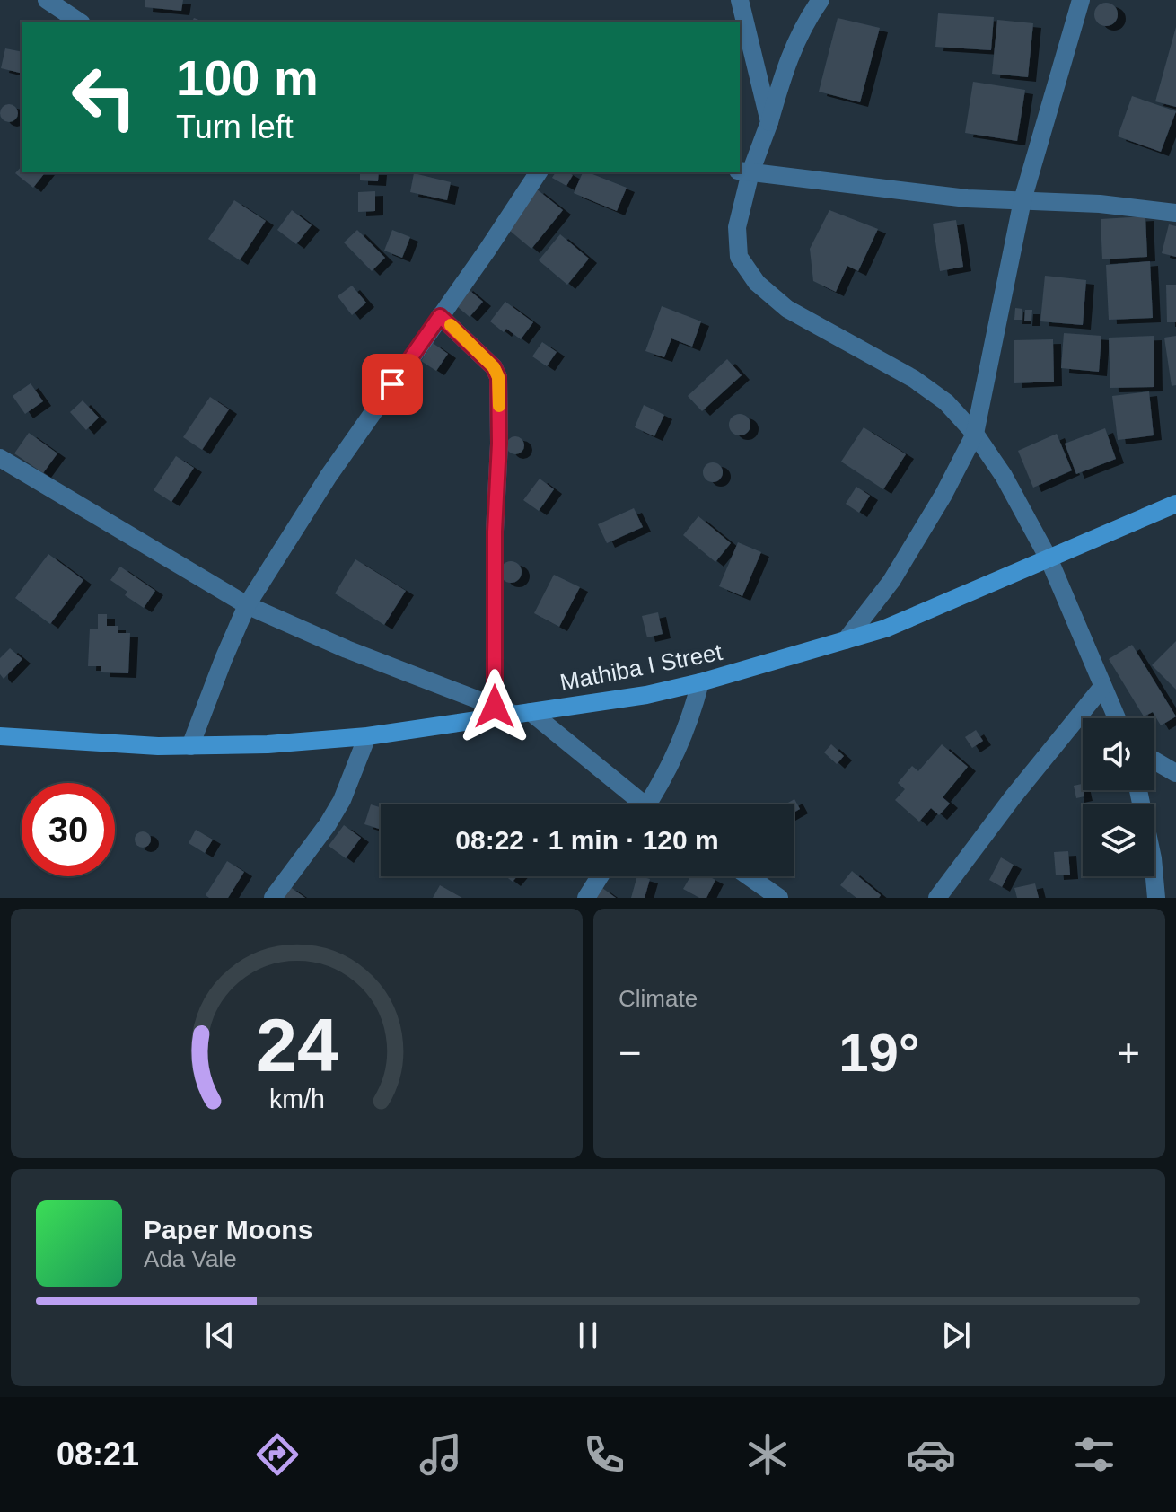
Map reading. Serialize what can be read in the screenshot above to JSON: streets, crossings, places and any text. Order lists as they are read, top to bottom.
{
  "streets": {
    "street": ["Mathiba I Street"]
  },
  "page": {
    "turn": ["100 m", "Turn left"],
    "limit": "30",
    "trip": "08:22 · 1 min · 120 m",
    "tile": "Climate",
    "heat": ["−", "19°", "+"],
    "song": ["Paper Moons", "Ada Vale"],
    "tabs": "08:21",
    "gauge": ["24", "km/h"]
  }
}
